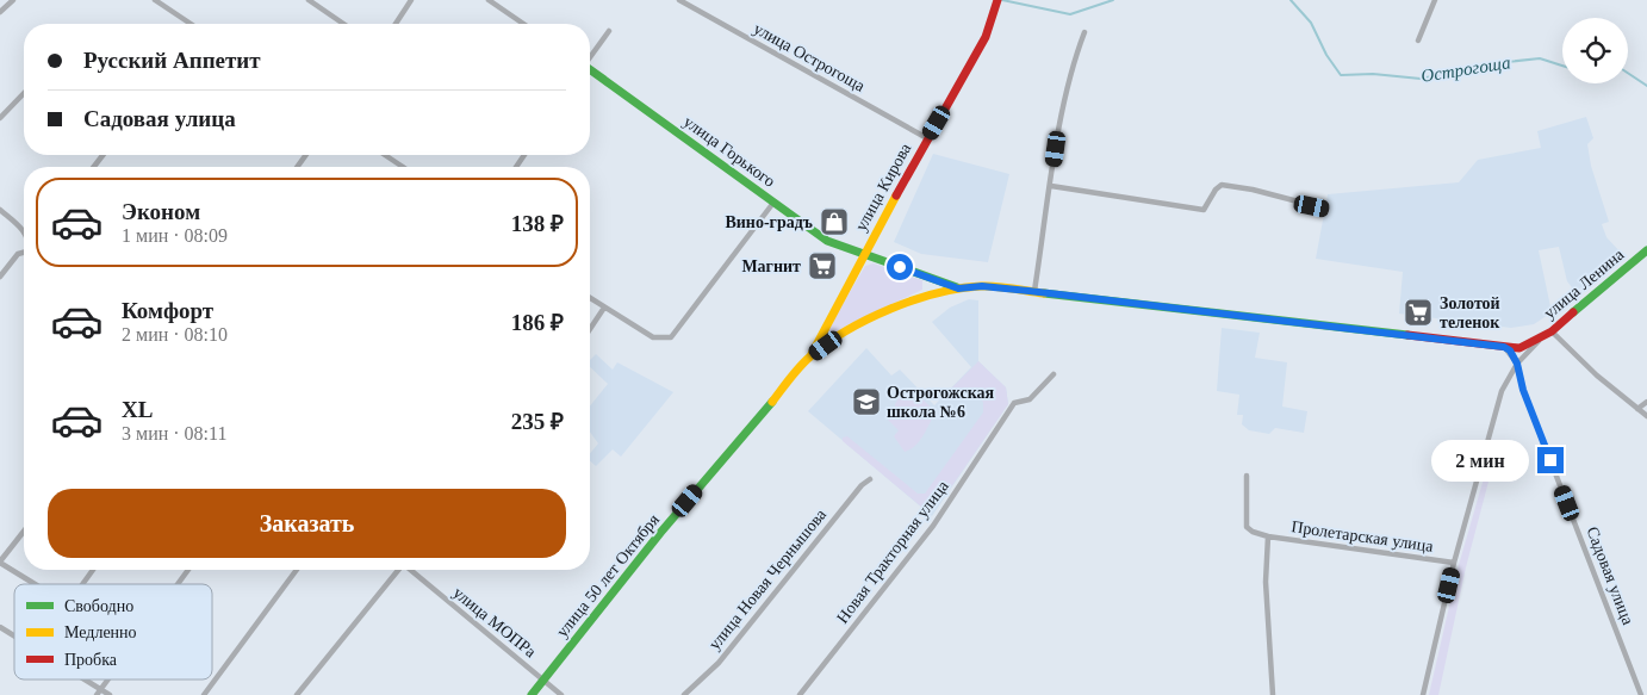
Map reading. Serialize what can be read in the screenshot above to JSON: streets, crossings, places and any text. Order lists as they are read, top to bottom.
{
  "streets": {
    "main road": [
      "улица Горького",
      "улица Кирова",
      "улица Ленина",
      "улица 50 лет Октября"
    ],
    "street": [
      "улица Острогоща",
      "Пролетарская улица",
      "Новая Тракторная улица",
      "Садовая улица",
      "улица Новая Чернышова",
      "улица МОПРа"
    ]
  },
  "crossings": [
    ["улица Острогоща", "улица Кирова"],
    ["улица Горького", "улица Кирова"],
    ["улица Горького", "улица 50 лет Октября"],
    ["улица Кирова", "улица 50 лет Октября"],
    ["улица Ленина", "улица 50 лет Октября"],
    ["улица 50 лет Октября", "улица МОПРа"]
  ],
  "water": ["Острогоща"],
  "places": {
    "shop": ["Вино-градъ"],
    "supermarket": ["Магнит", "Золотой теленок"],
    "school or university": ["Острогожская школа №6"]
  },
  "legend": ["Свободно", "Медленно", "Пробка"],
  "page": {
    "banner": ["Русский Аппетит", "Садовая улица"],
    "list": [
      {
        "name": "Эконом",
        "note": "1 мин · 08:09",
        "value": "138 ₽"
      },
      {
        "name": "Комфорт",
        "note": "2 мин · 08:10",
        "value": "186 ₽"
      },
      {
        "name": "XL",
        "note": "3 мин · 08:11",
        "value": "235 ₽"
      }
    ],
    "bubble": "2 мин",
    "buttons": "Заказать"
  }
}
